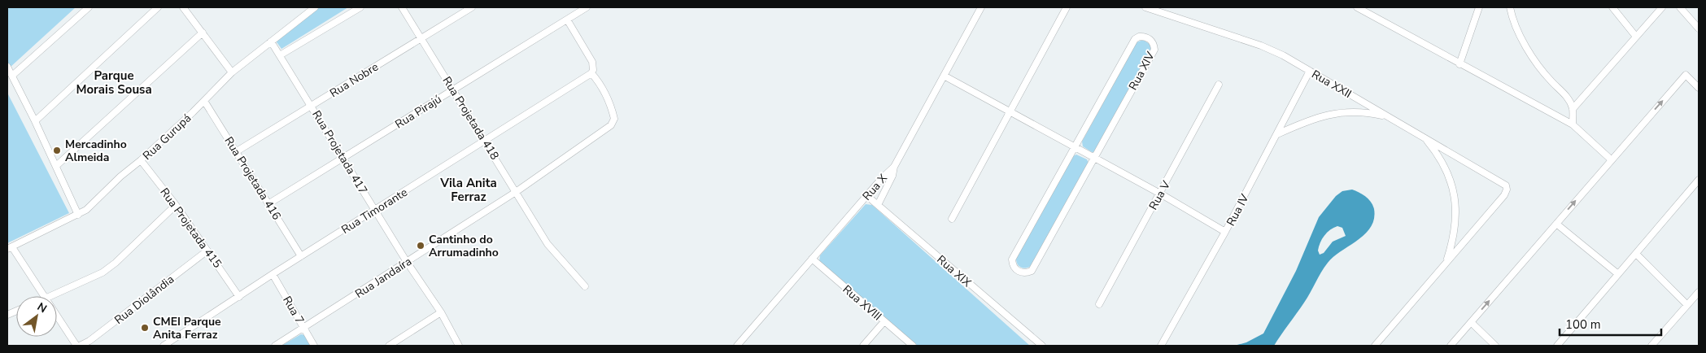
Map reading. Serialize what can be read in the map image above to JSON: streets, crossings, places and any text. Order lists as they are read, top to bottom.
{
  "streets": {
    "street": [
      "Rua XIV",
      "Rua Nobre",
      "Rua XXII",
      "Rua Pirajú",
      "Rua Projetada 418",
      "Rua Gurupá",
      "Rua Projetada 417",
      "Rua Projetada 416",
      "Rua X",
      "Rua V",
      "Rua IV",
      "Rua Timorante",
      "Rua Projetada 415",
      "Rua XIX",
      "Rua Jandaíra",
      "Rua Diolândia",
      "Rua XVIII",
      "Rua 7"
    ]
  },
  "crossings": [
    ["Rua Nobre", "Rua Projetada 418"],
    ["Rua Nobre", "Rua Projetada 417"],
    ["Rua Nobre", "Rua Projetada 416"],
    ["Rua XXII", "Rua IV"],
    ["Rua Pirajú", "Rua Projetada 418"],
    ["Rua Pirajú", "Rua Projetada 417"],
    ["Rua Pirajú", "Rua Projetada 416"],
    ["Rua Projetada 418", "Rua Timorante"],
    ["Rua Projetada 418", "Rua Jandaíra"],
    ["Rua Gurupá", "Rua Projetada 417"],
    ["Rua Gurupá", "Rua Projetada 416"],
    ["Rua Gurupá", "Rua Projetada 415"],
    ["Rua Projetada 417", "Rua Timorante"],
    ["Rua Projetada 417", "Rua Jandaíra"],
    ["Rua Projetada 416", "Rua Timorante"],
    ["Rua X", "Rua XIX"],
    ["Rua X", "Rua XVIII"],
    ["Rua Timorante", "Rua Projetada 415"],
    ["Rua Timorante", "Rua Jandaíra"],
    ["Rua Timorante", "Rua 7"],
    ["Rua Projetada 415", "Rua Diolândia"],
    ["Rua Jandaíra", "Rua 7"]
  ],
  "districts": ["Parque Morais Sousa", "Vila Anita Ferraz"],
  "places": ["Mercadinho Almeida", "Cantinho do Arrumadinho", "CMEI Parque Anita Ferraz"],
  "scale_bar": "100 m",
  "north": "top right"
}
